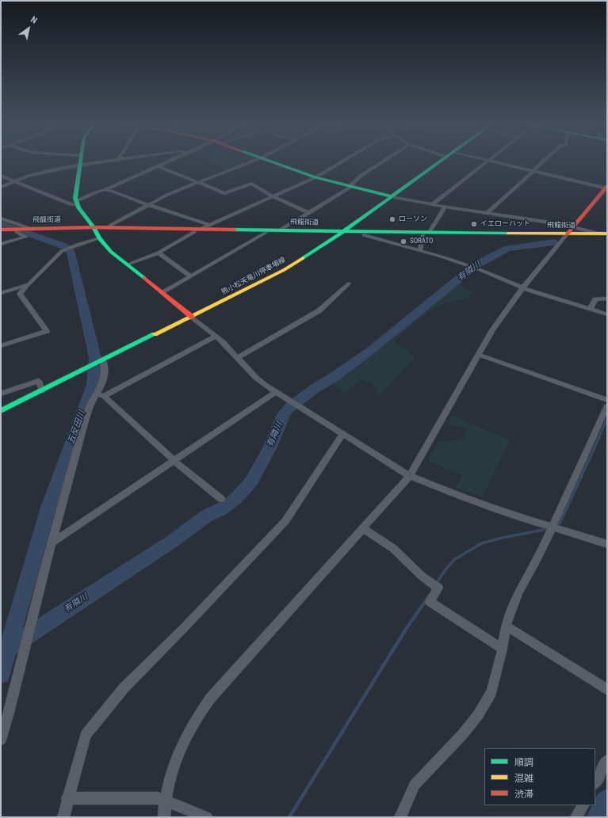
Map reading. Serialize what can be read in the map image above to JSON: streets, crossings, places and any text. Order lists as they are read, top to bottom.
{
  "streets": {
    "main road": ["飛龍街道", "熊小松天竜川停車場線"]
  },
  "crossings": [
    ["飛龍街道", "熊小松天竜川停車場線"]
  ],
  "water": ["有隣川", "五反田川"],
  "places": ["ローソン", "イエローハット", "SORATO"],
  "legend": ["順調", "混雑", "渋滞"],
  "north": "top right"
}
